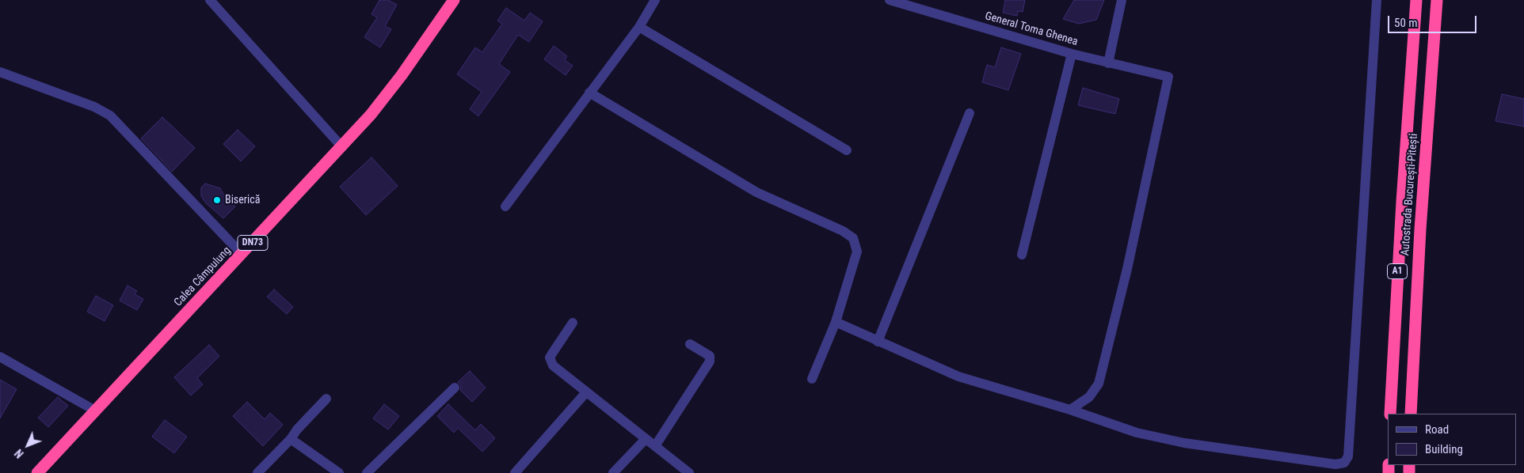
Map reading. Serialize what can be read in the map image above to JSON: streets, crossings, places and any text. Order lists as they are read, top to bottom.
{
  "streets": {
    "highway": [
      "Autostrada București-Pitești",
      "DN73",
      "A1",
      "Calea Câmpulung"
    ],
    "street": ["General Toma Ghenea"]
  },
  "places": ["Biserică"],
  "legend": ["Road", "Building"],
  "scale_bar": "50 m",
  "north": "bottom left"
}
